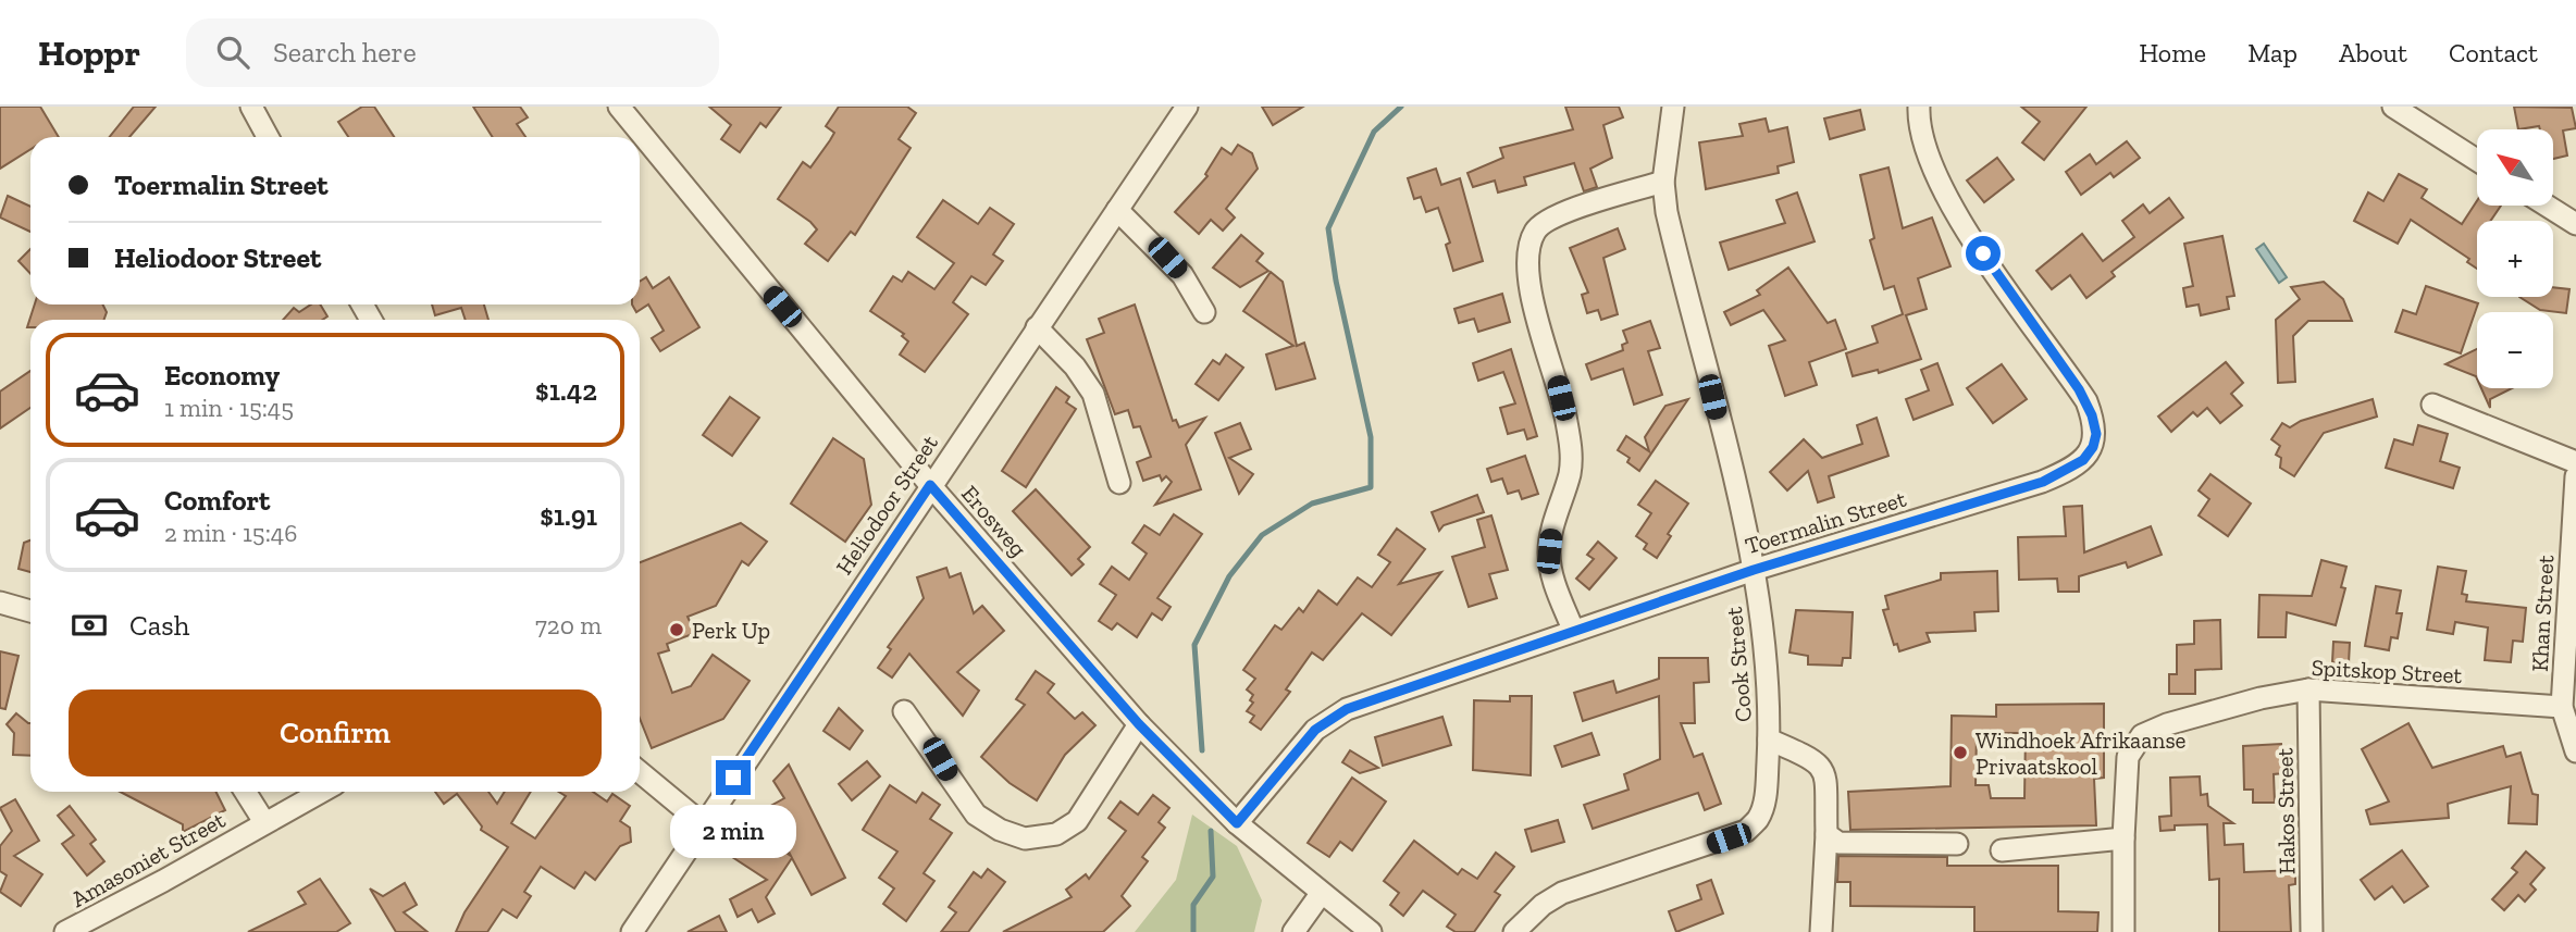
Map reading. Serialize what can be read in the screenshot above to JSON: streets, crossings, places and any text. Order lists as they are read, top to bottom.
{
  "streets": {
    "street": [
      "Heliodoor Street",
      "Erosweg",
      "Toermalin Street",
      "Khan Street",
      "Cook Street",
      "Spitskop Street",
      "Hakos Street",
      "Amasoniet Street"
    ]
  },
  "crossings": [
    ["Heliodoor Street", "Erosweg"],
    ["Erosweg", "Toermalin Street"],
    ["Toermalin Street", "Cook Street"],
    ["Khan Street", "Spitskop Street"],
    ["Spitskop Street", "Hakos Street"]
  ],
  "places": ["Perk Up", "Windhoek Afrikaanse Privaatskool"],
  "north": "top left",
  "page": {
    "header": "Hoppr",
    "search": "Search here",
    "nav": [
      "Home",
      "Map",
      "About",
      "Contact"
    ],
    "map_buttons": ["+", "−"],
    "banner": ["Toermalin Street", "Heliodoor Street"],
    "list": [
      {
        "name": "Economy",
        "note": "1 min · 15:45",
        "value": "$1.42"
      },
      {
        "name": "Comfort",
        "note": "2 min · 15:46",
        "value": "$1.91"
      }
    ],
    "pay": ["Cash", "720 m"],
    "buttons": "Confirm",
    "bubble": "2 min"
  }
}
